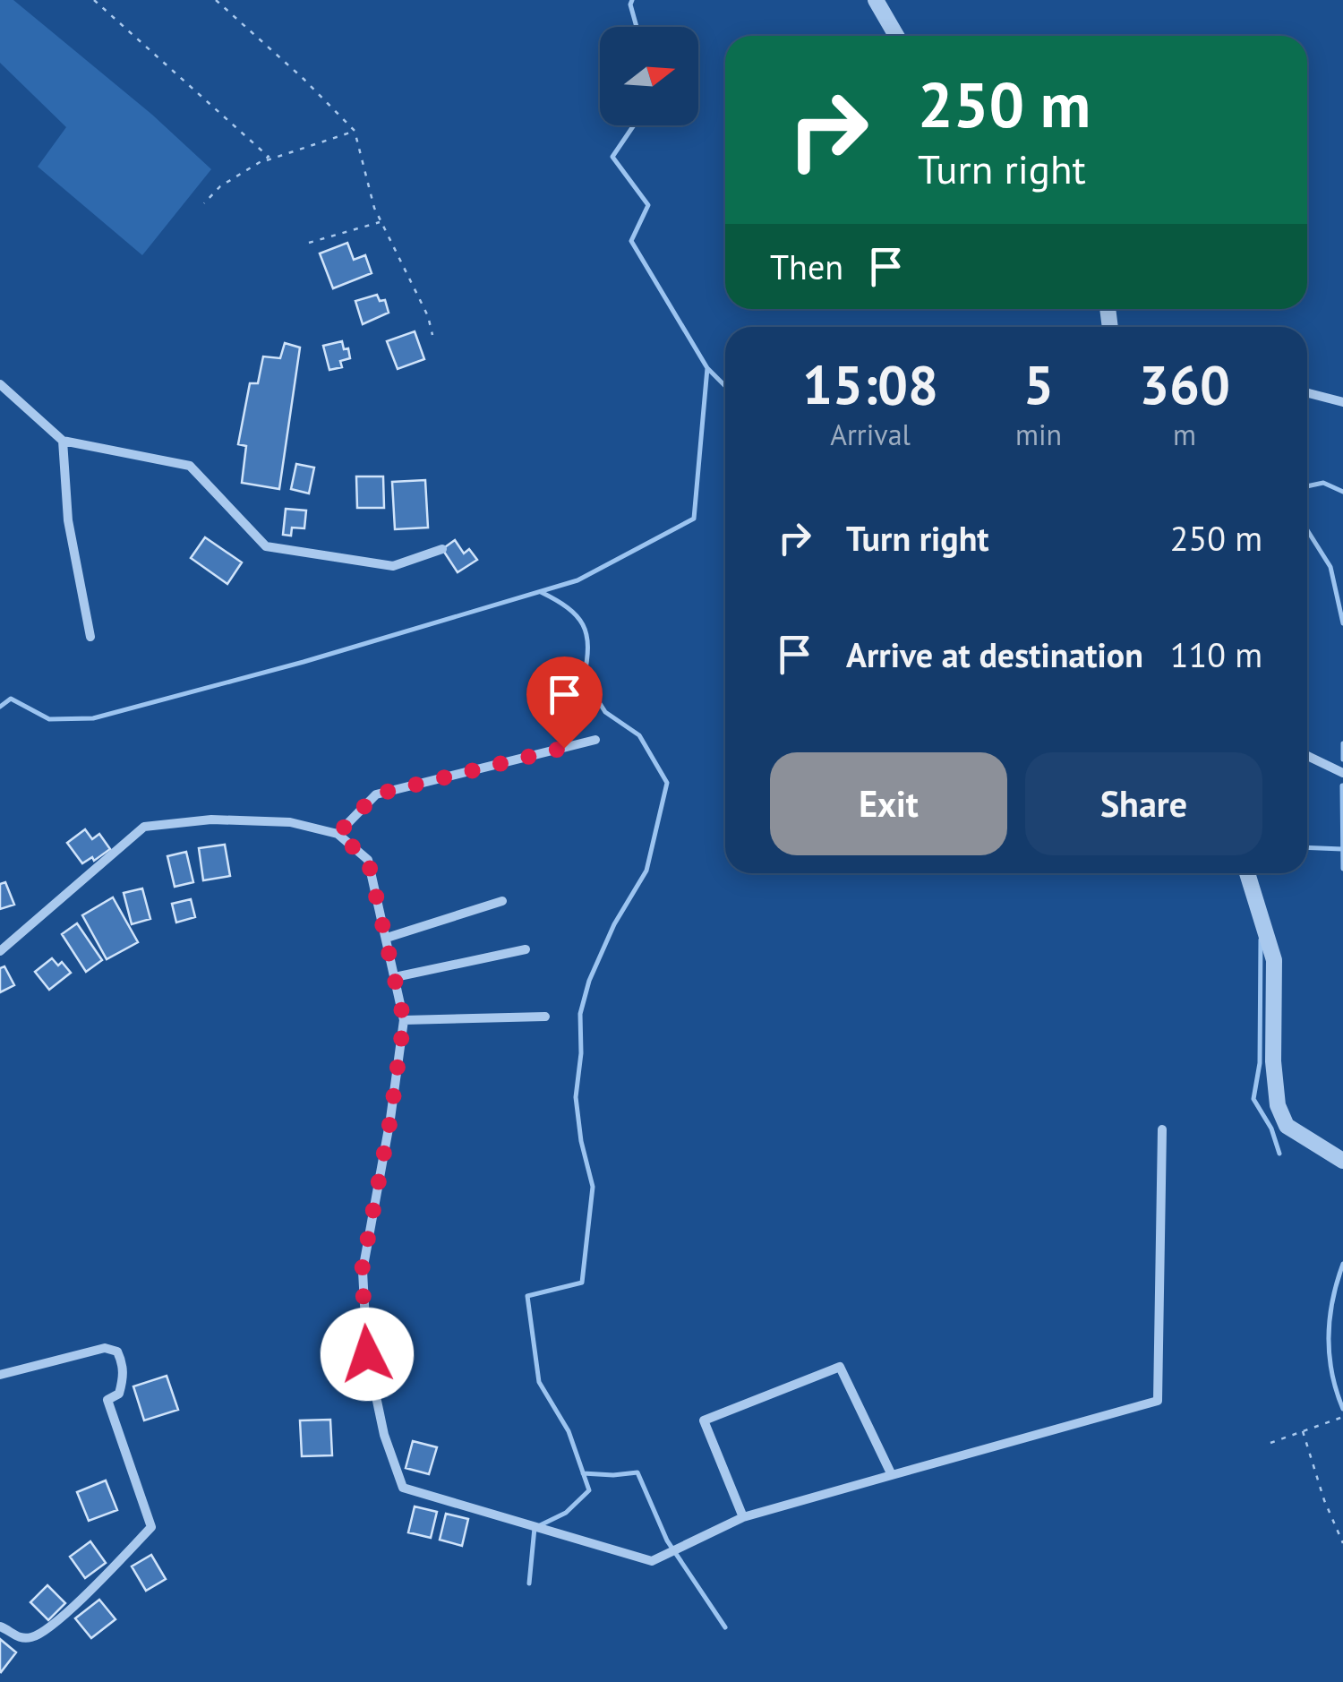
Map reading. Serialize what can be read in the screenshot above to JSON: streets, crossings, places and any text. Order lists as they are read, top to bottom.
{
  "north": "right",
  "page": {
    "turn": ["250 m", "Turn right"],
    "then": "Then",
    "eta": [
      "15:08",
      "Arrival",
      "5",
      "min",
      "360",
      "m"
    ],
    "list": [
      {
        "name": "Turn right",
        "value": "250 m"
      },
      {
        "name": "Arrive at destination",
        "value": "110 m"
      }
    ],
    "buttons": ["Exit", "Share"]
  }
}
